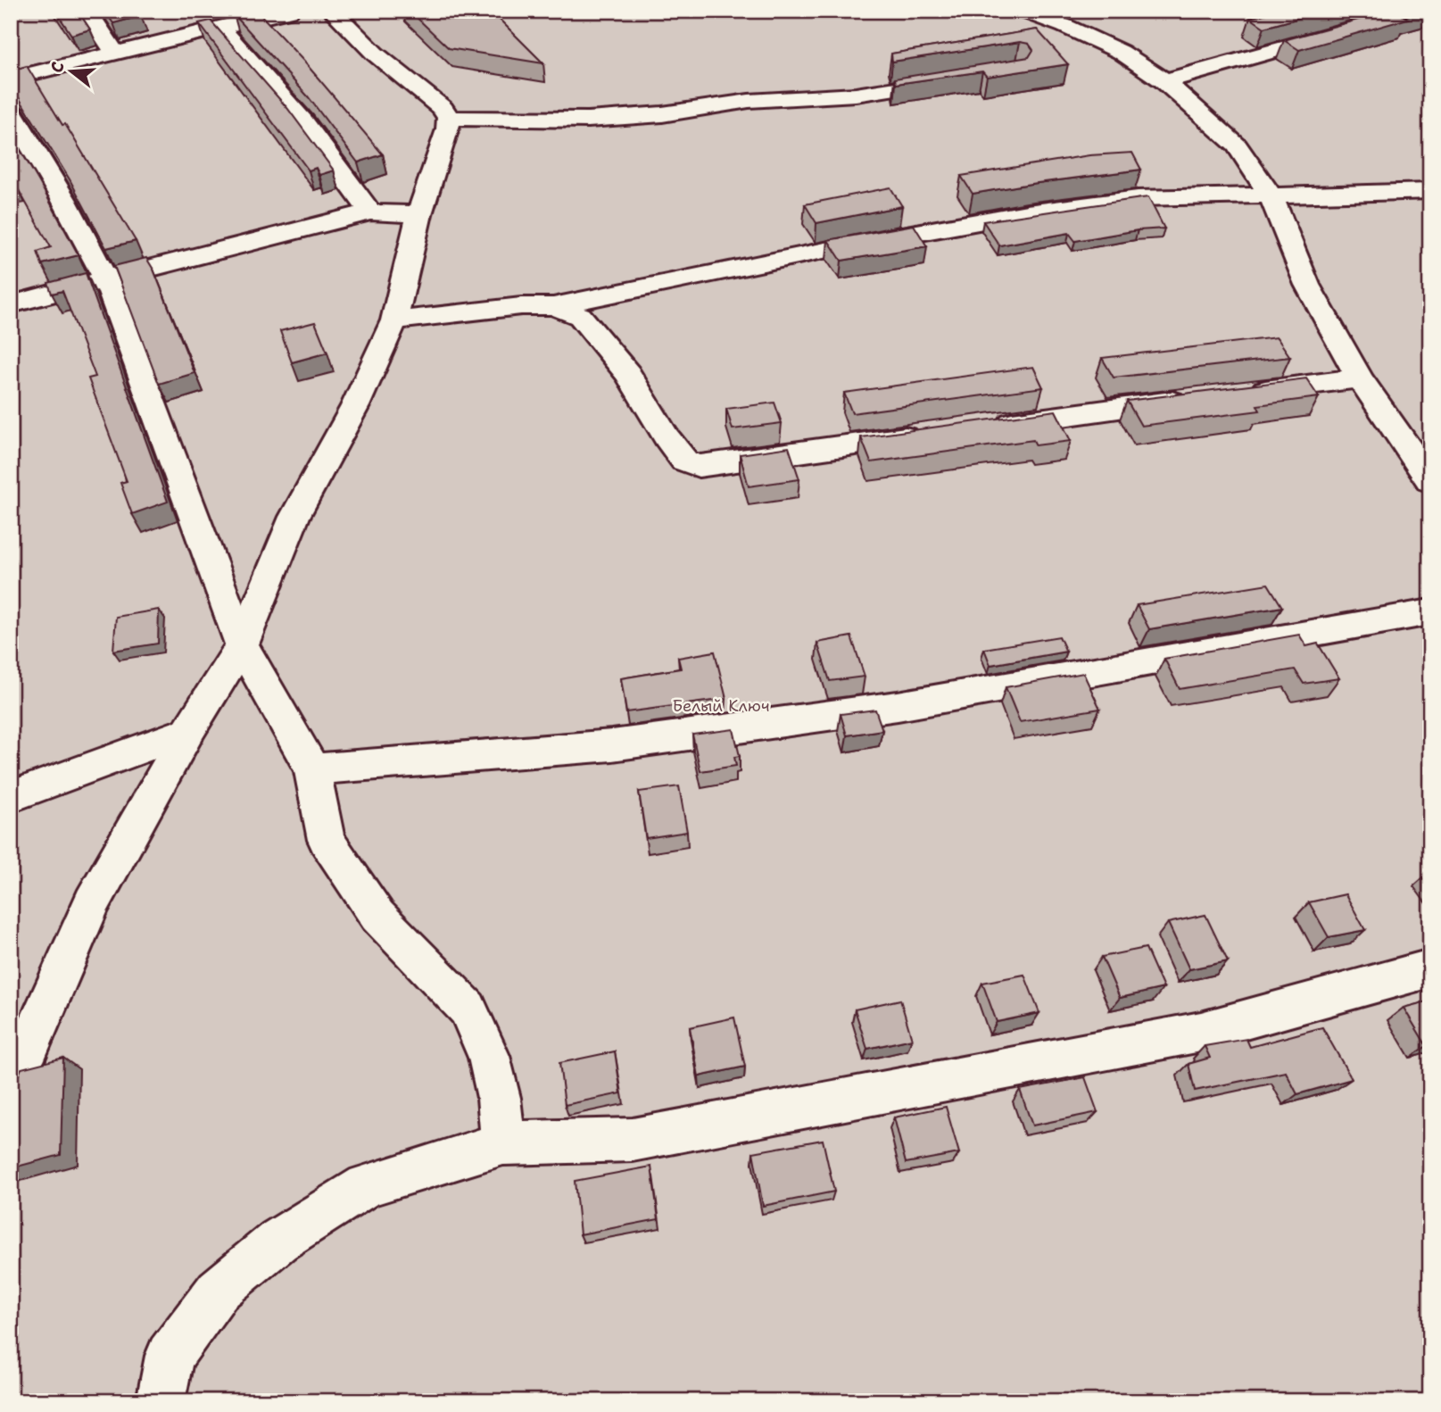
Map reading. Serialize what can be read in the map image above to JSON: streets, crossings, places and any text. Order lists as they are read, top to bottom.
{
  "parks": ["Белый Ключ"],
  "north": "left"
}
